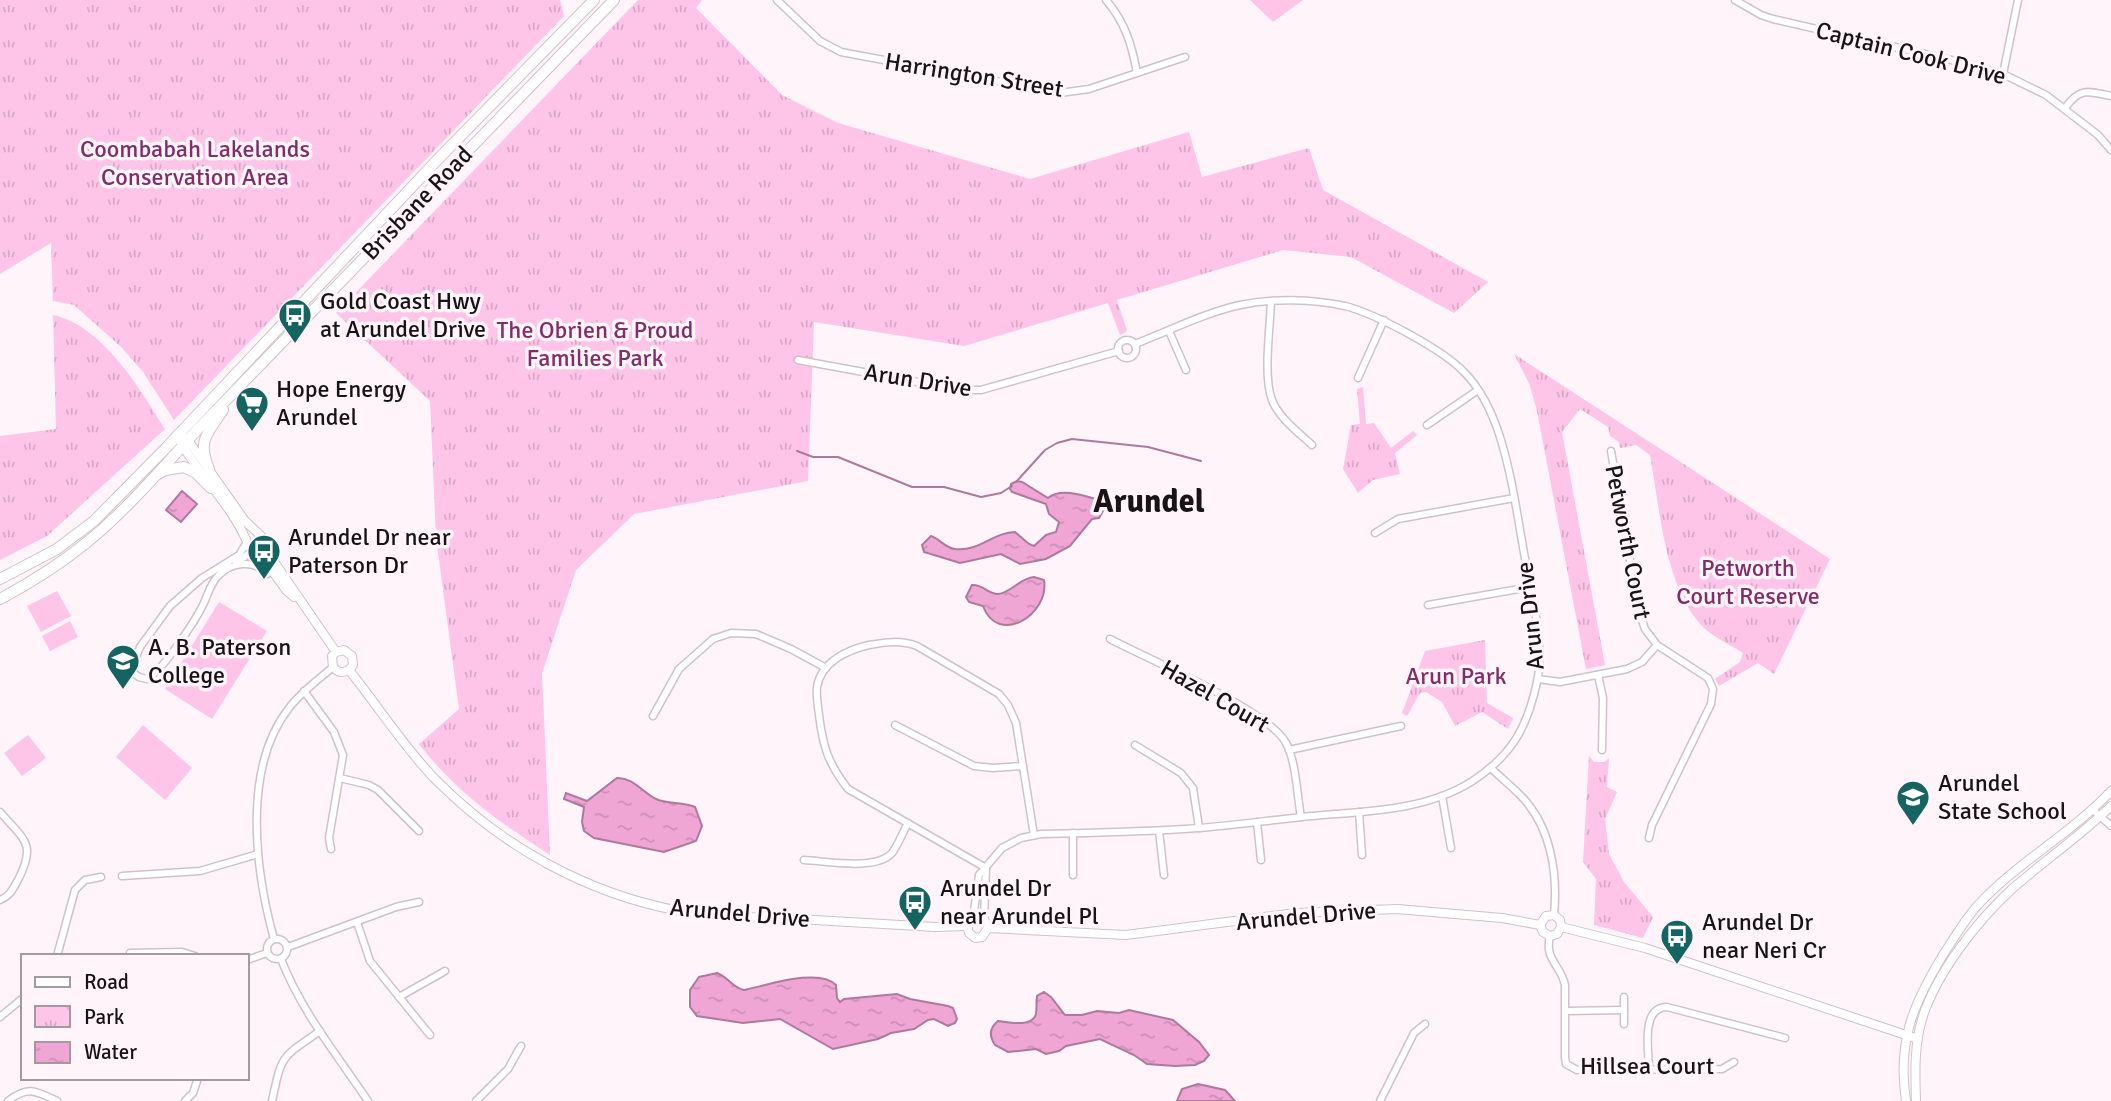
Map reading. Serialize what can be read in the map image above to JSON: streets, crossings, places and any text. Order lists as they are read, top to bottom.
{
  "streets": {
    "highway": ["Brisbane Road"],
    "main road": ["Arundel Drive"],
    "street": [
      "Captain Cook Drive",
      "Harrington Street",
      "Arun Drive",
      "Petworth Court",
      "Hazel Court",
      "Hillsea Court"
    ]
  },
  "crossings": [
    ["Arun Drive", "Hazel Court"],
    ["Arun Drive", "Arundel Drive"],
    ["Arundel Drive", "Hillsea Court"]
  ],
  "districts": ["Arundel"],
  "parks": [
    "Coombabah Lakelands Conservation Area",
    "The Obrien & Proud Families Park",
    "Petworth Court Reserve",
    "Arun Park"
  ],
  "places": {
    "bus stop": [
      "Gold Coast Hwy at Arundel Drive",
      "Arundel Dr near Paterson Dr",
      "Arundel Dr near Arundel Pl",
      "Arundel Dr near Neri Cr"
    ],
    "supermarket": ["Hope Energy Arundel"],
    "school or university": ["A. B. Paterson College", "Arundel State School"]
  },
  "legend": ["Road", "Park", "Water"]
}
